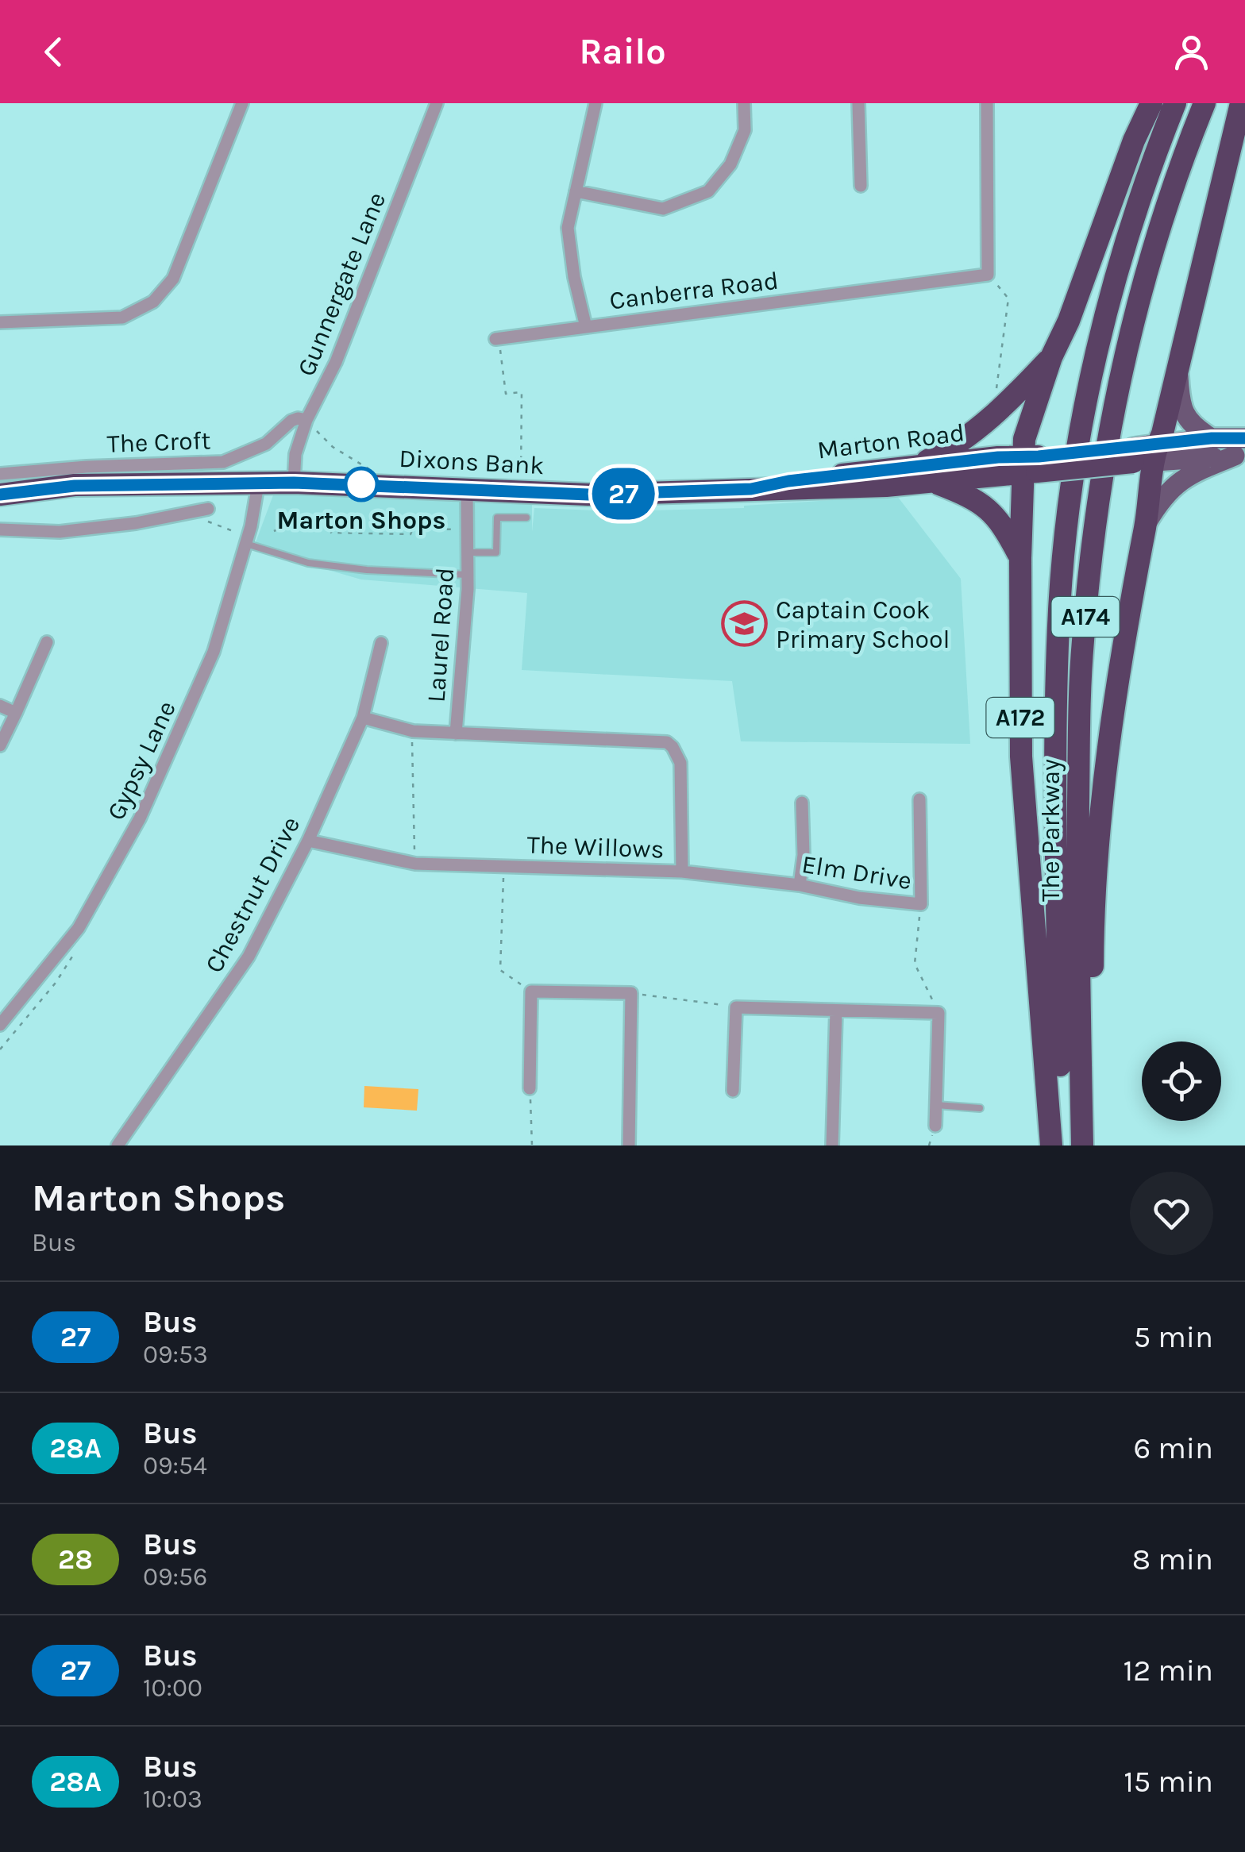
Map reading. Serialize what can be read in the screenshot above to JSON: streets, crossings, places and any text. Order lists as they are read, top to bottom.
{
  "streets": {
    "highway": [
      "Marton Road",
      "Dixons Bank",
      "A174",
      "A172",
      "The Parkway"
    ],
    "street": [
      "Gunnergate Lane",
      "Canberra Road",
      "The Croft",
      "Laurel Road",
      "Gypsy Lane",
      "The Willows",
      "Elm Drive",
      "Chestnut Drive"
    ]
  },
  "crossings": [
    ["Gunnergate Lane", "The Croft"],
    ["Gunnergate Lane", "Dixons Bank"],
    ["Marton Road", "Dixons Bank"],
    ["Marton Road", "A172"],
    ["Dixons Bank", "Laurel Road"],
    ["Dixons Bank", "Gypsy Lane"],
    ["A174", "A172"],
    ["A174", "The Parkway"],
    ["Laurel Road", "The Willows"],
    ["The Willows", "Elm Drive"],
    ["The Willows", "Chestnut Drive"]
  ],
  "places": {
    "other": ["Marton Shops"],
    "school or university": ["Captain Cook Primary School"]
  },
  "lines": ["bus line 27"],
  "page": {
    "header": "Railo",
    "on_map": "27",
    "heading": ["Marton Shops", "Bus"],
    "list": [
      {
        "mark": "27",
        "name": "Bus",
        "note": "09:53",
        "value": "5 min"
      },
      {
        "mark": "28A",
        "name": "Bus",
        "note": "09:54",
        "value": "6 min"
      },
      {
        "mark": "28",
        "name": "Bus",
        "note": "09:56",
        "value": "8 min"
      },
      {
        "mark": "27",
        "name": "Bus",
        "note": "10:00",
        "value": "12 min"
      },
      {
        "mark": "28A",
        "name": "Bus",
        "note": "10:03",
        "value": "15 min"
      }
    ]
  }
}
